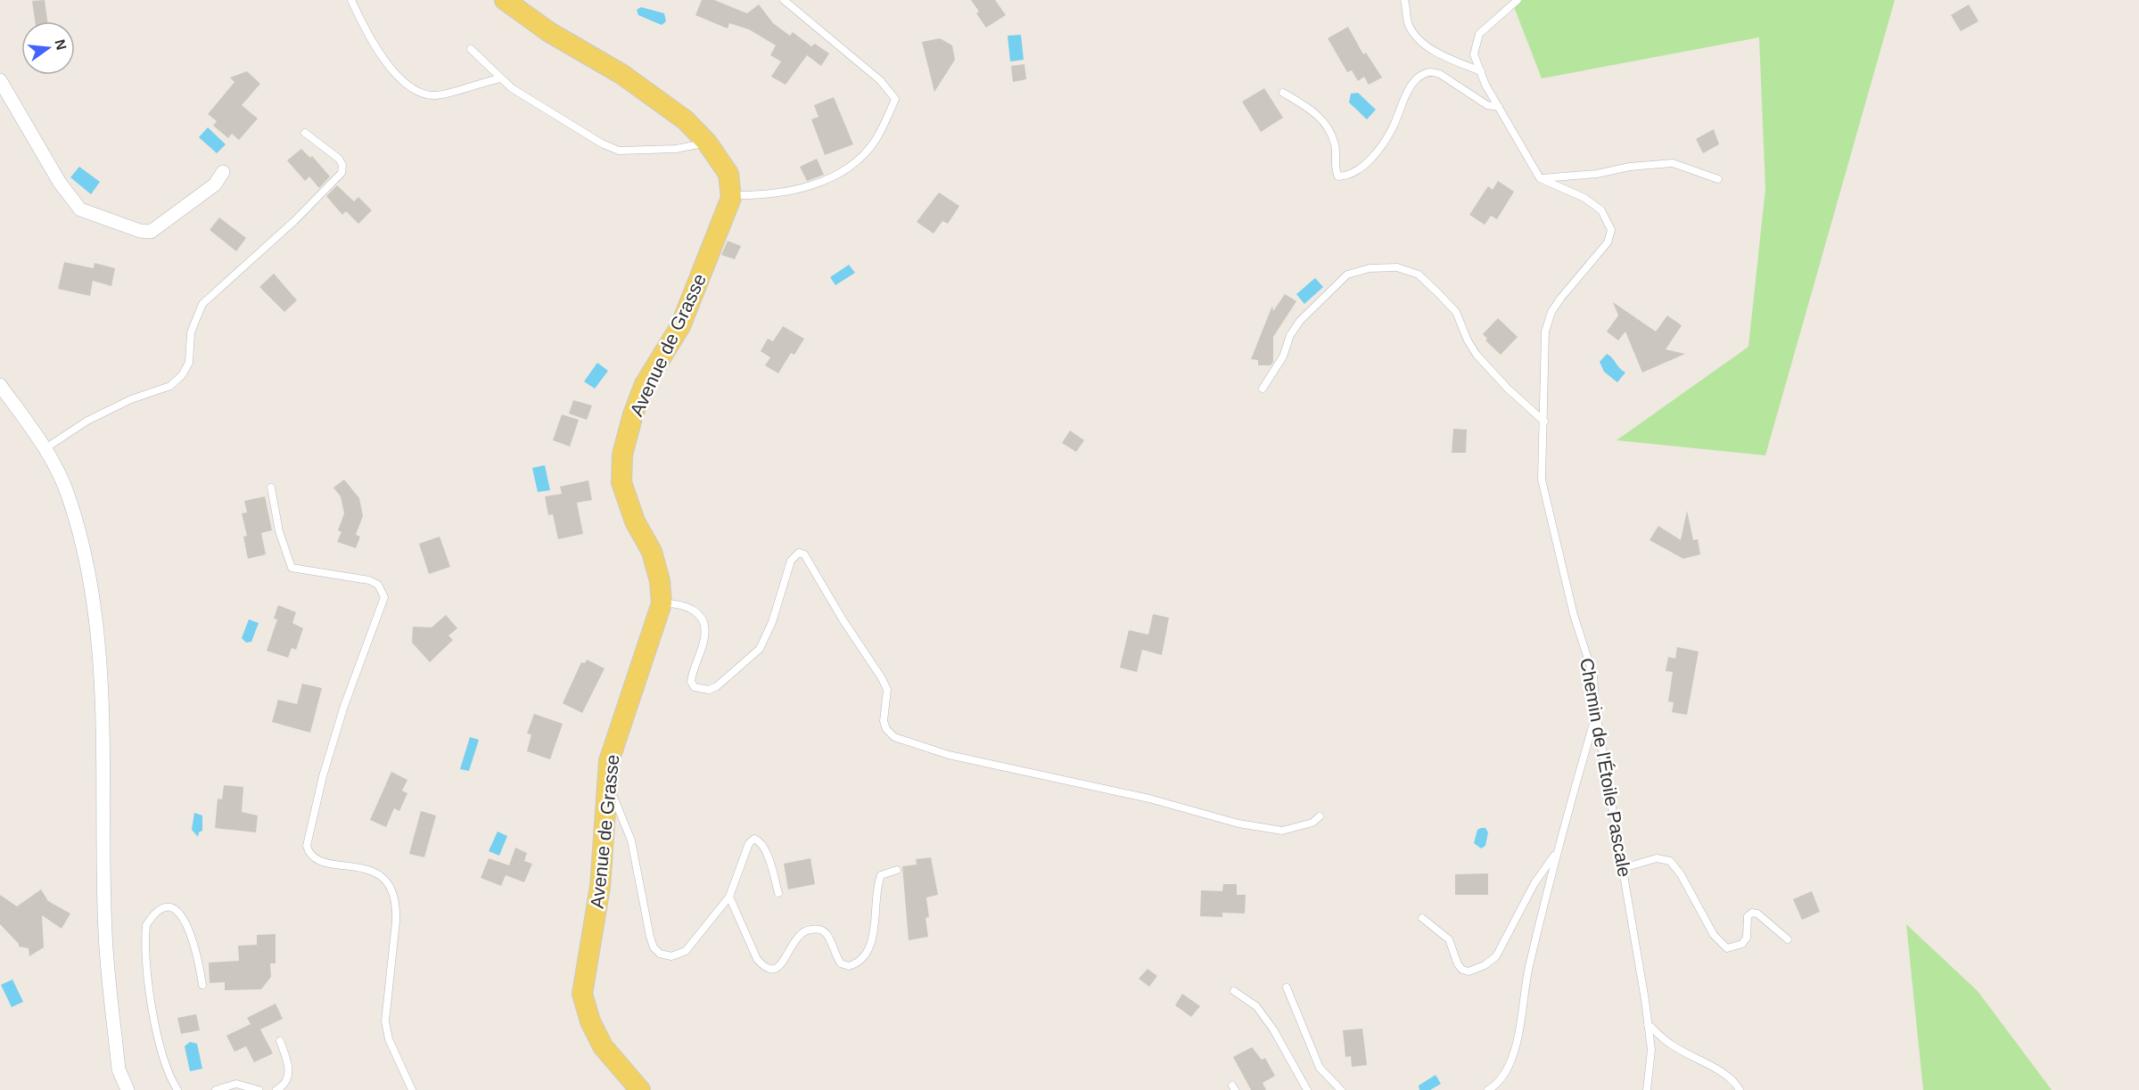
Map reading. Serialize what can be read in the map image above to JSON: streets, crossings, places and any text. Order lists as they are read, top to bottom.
{
  "streets": {
    "main road": ["Avenue de Grasse"],
    "lane": ["Chemin de l'Étoile Pascale"]
  },
  "north": "right"
}
